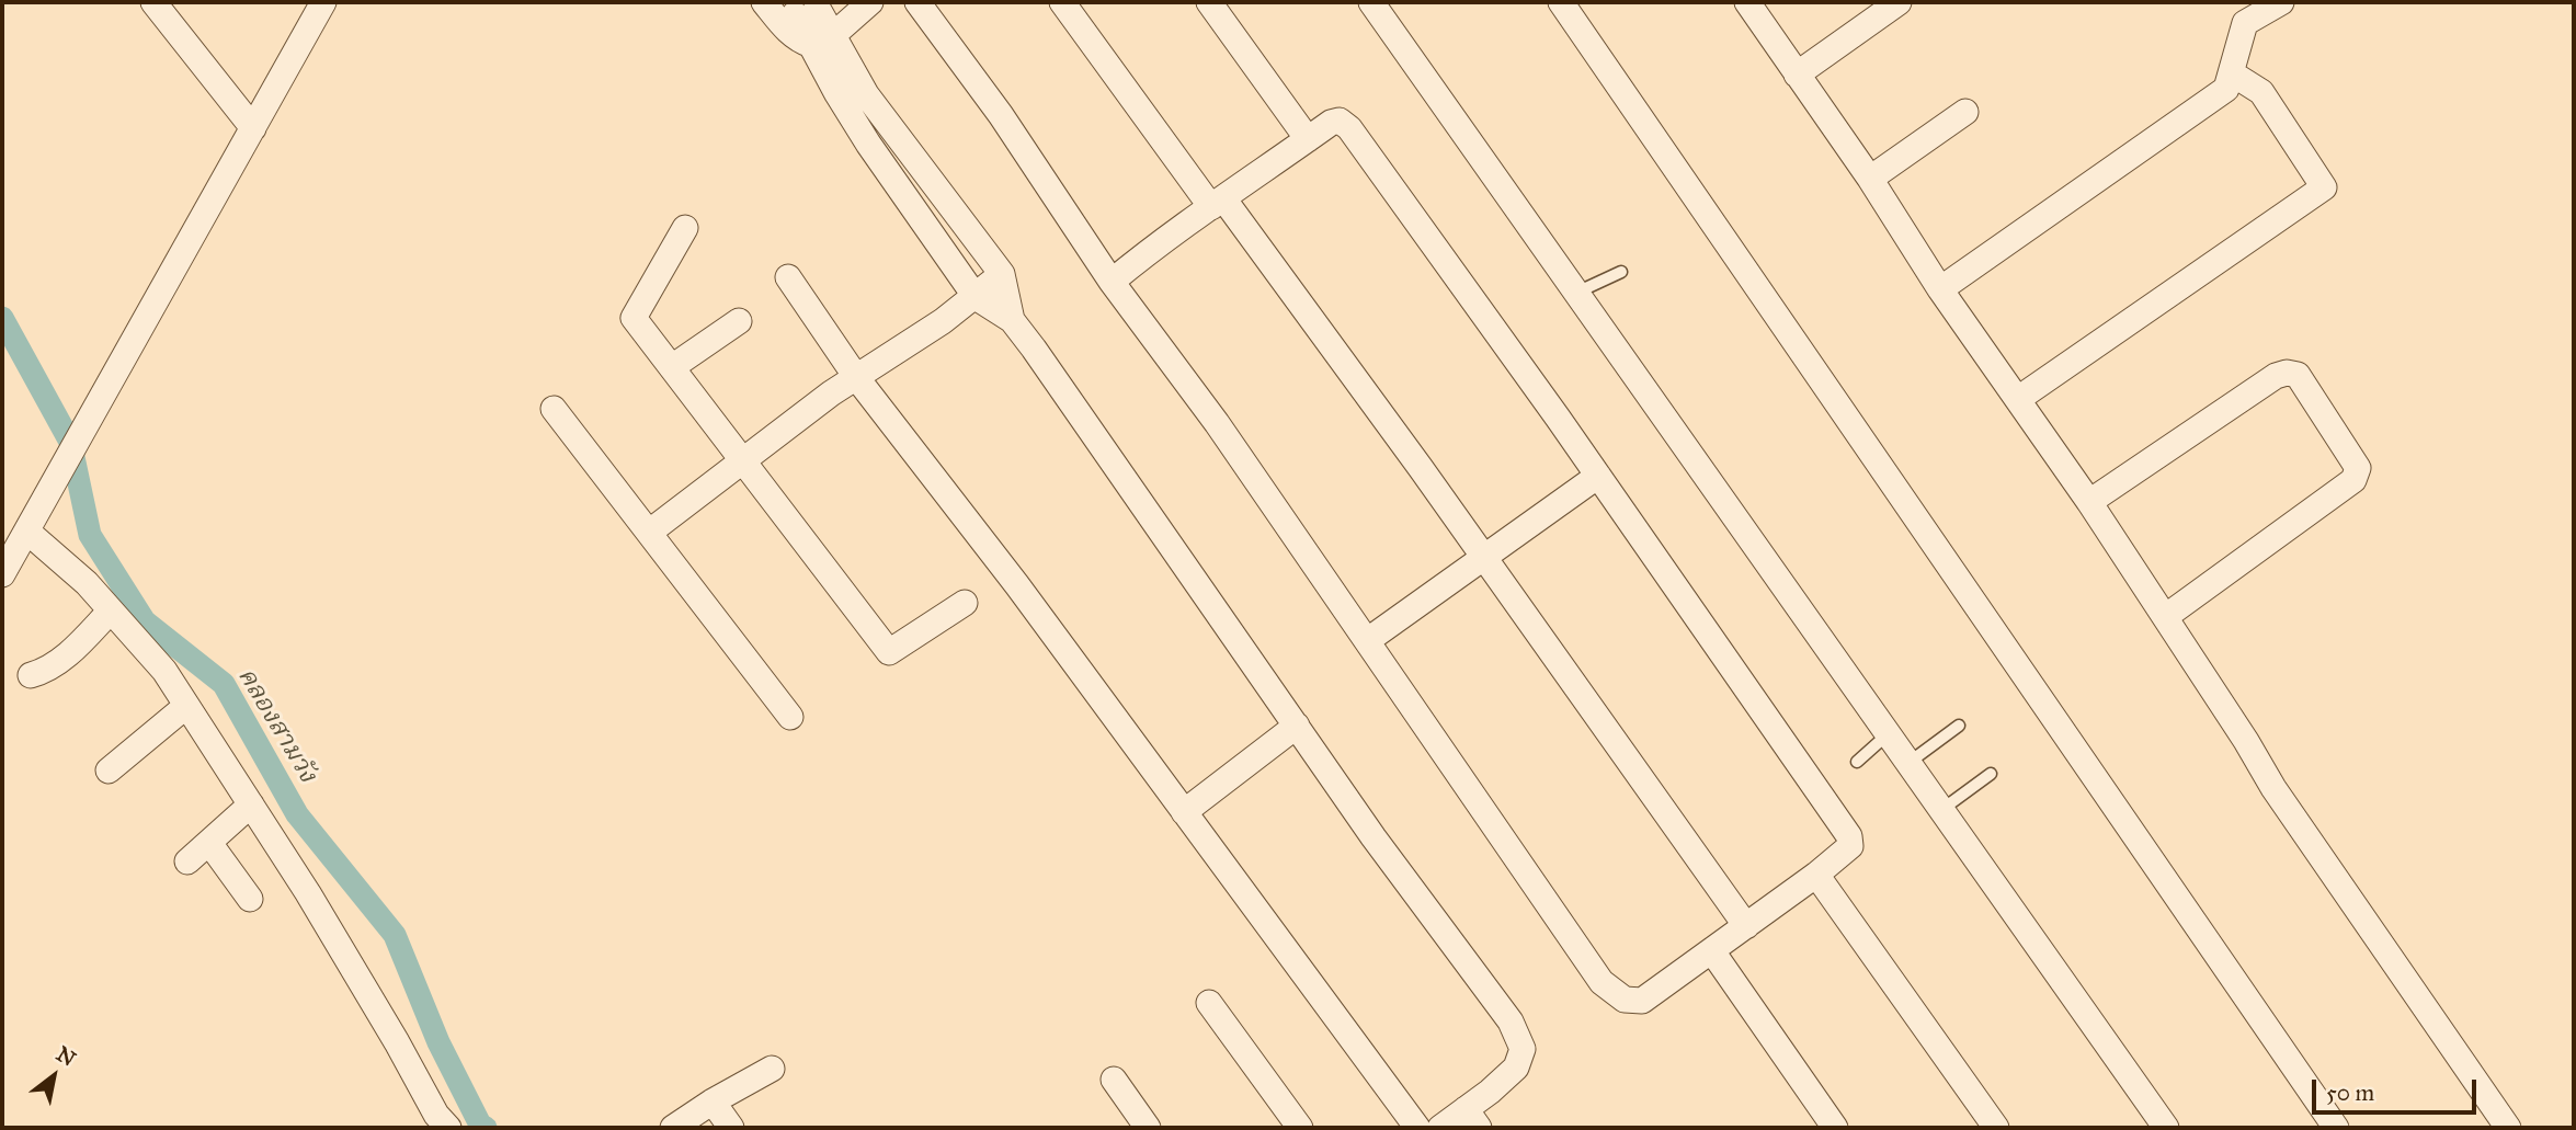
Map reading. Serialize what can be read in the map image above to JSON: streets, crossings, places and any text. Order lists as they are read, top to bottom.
{
  "water": ["คลองสามวัง"],
  "scale_bar": "50 m",
  "north": "top right"
}
